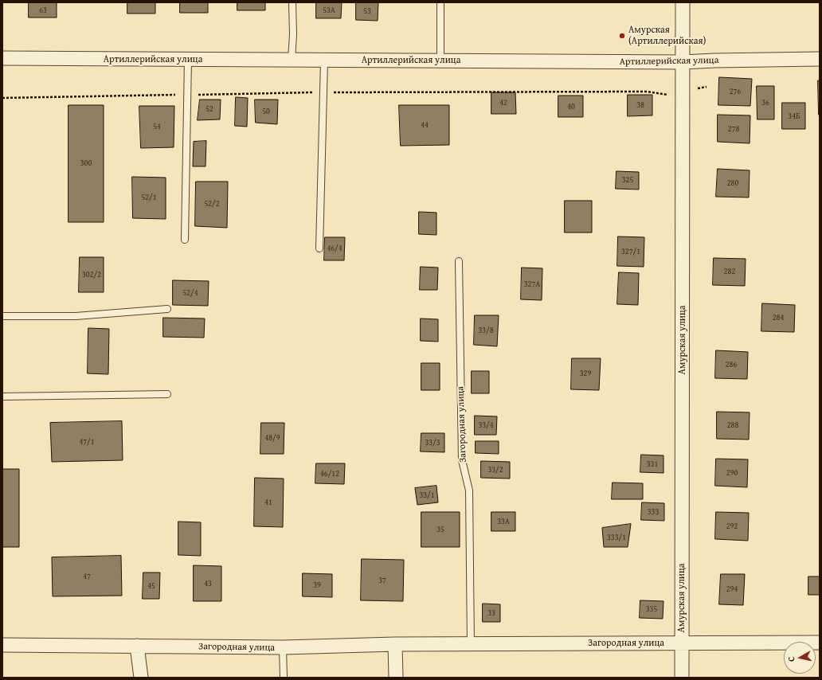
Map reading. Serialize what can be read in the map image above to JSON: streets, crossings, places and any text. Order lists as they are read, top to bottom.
{
  "streets": {
    "street": ["Артиллерийская улица", "Амурская улица", "Загородная улица"]
  },
  "crossings": [
    ["Артиллерийская улица", "Амурская улица"],
    ["Амурская улица", "Загородная улица"]
  ],
  "places": ["Амурская (Артиллерийская)"],
  "house_numbers": [
    "63",
    "53А",
    "53",
    "276",
    "42",
    "36",
    "38",
    "40",
    "52",
    "50",
    "34Б",
    "44",
    "54",
    "278",
    "300",
    "325",
    "280",
    "52/1",
    "52/2",
    "46/4",
    "327/1",
    "282",
    "302/2",
    "327А",
    "52/4",
    "284",
    "33/8",
    "286",
    "329",
    "33/4",
    "288",
    "48/9",
    "47/1",
    "33/3",
    "331",
    "33/2",
    "290",
    "46/12",
    "33/1",
    "41",
    "333",
    "33А",
    "292",
    "35",
    "333/1",
    "47",
    "37",
    "43",
    "39",
    "45",
    "294",
    "335",
    "33"
  ],
  "north": "left"
}
